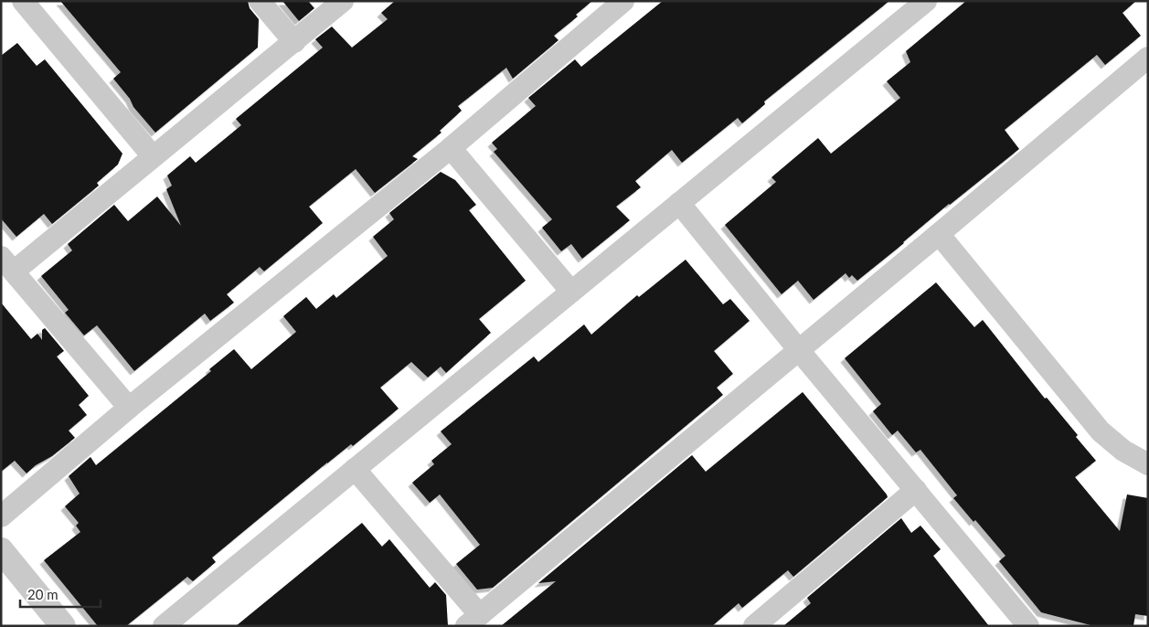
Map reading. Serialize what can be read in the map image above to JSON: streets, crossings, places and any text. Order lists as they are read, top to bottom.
{
  "scale_bar": "20 m"
}
